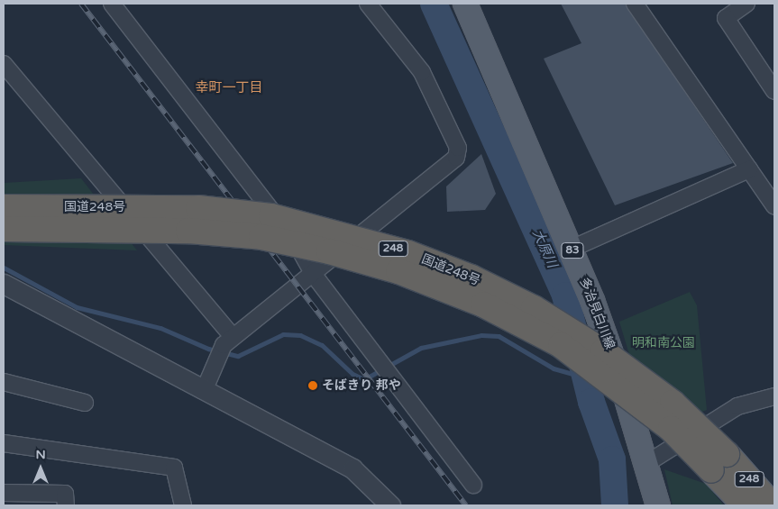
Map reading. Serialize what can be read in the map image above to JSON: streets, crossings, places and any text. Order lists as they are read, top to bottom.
{
  "streets": {
    "highway": ["国道248号", "248"],
    "main road": ["83", "多治見白川線"]
  },
  "districts": ["幸町一丁目"],
  "water": ["大原川"],
  "parks": ["明和南公園"],
  "places": ["そばきり 邦や"],
  "north": "top"
}
